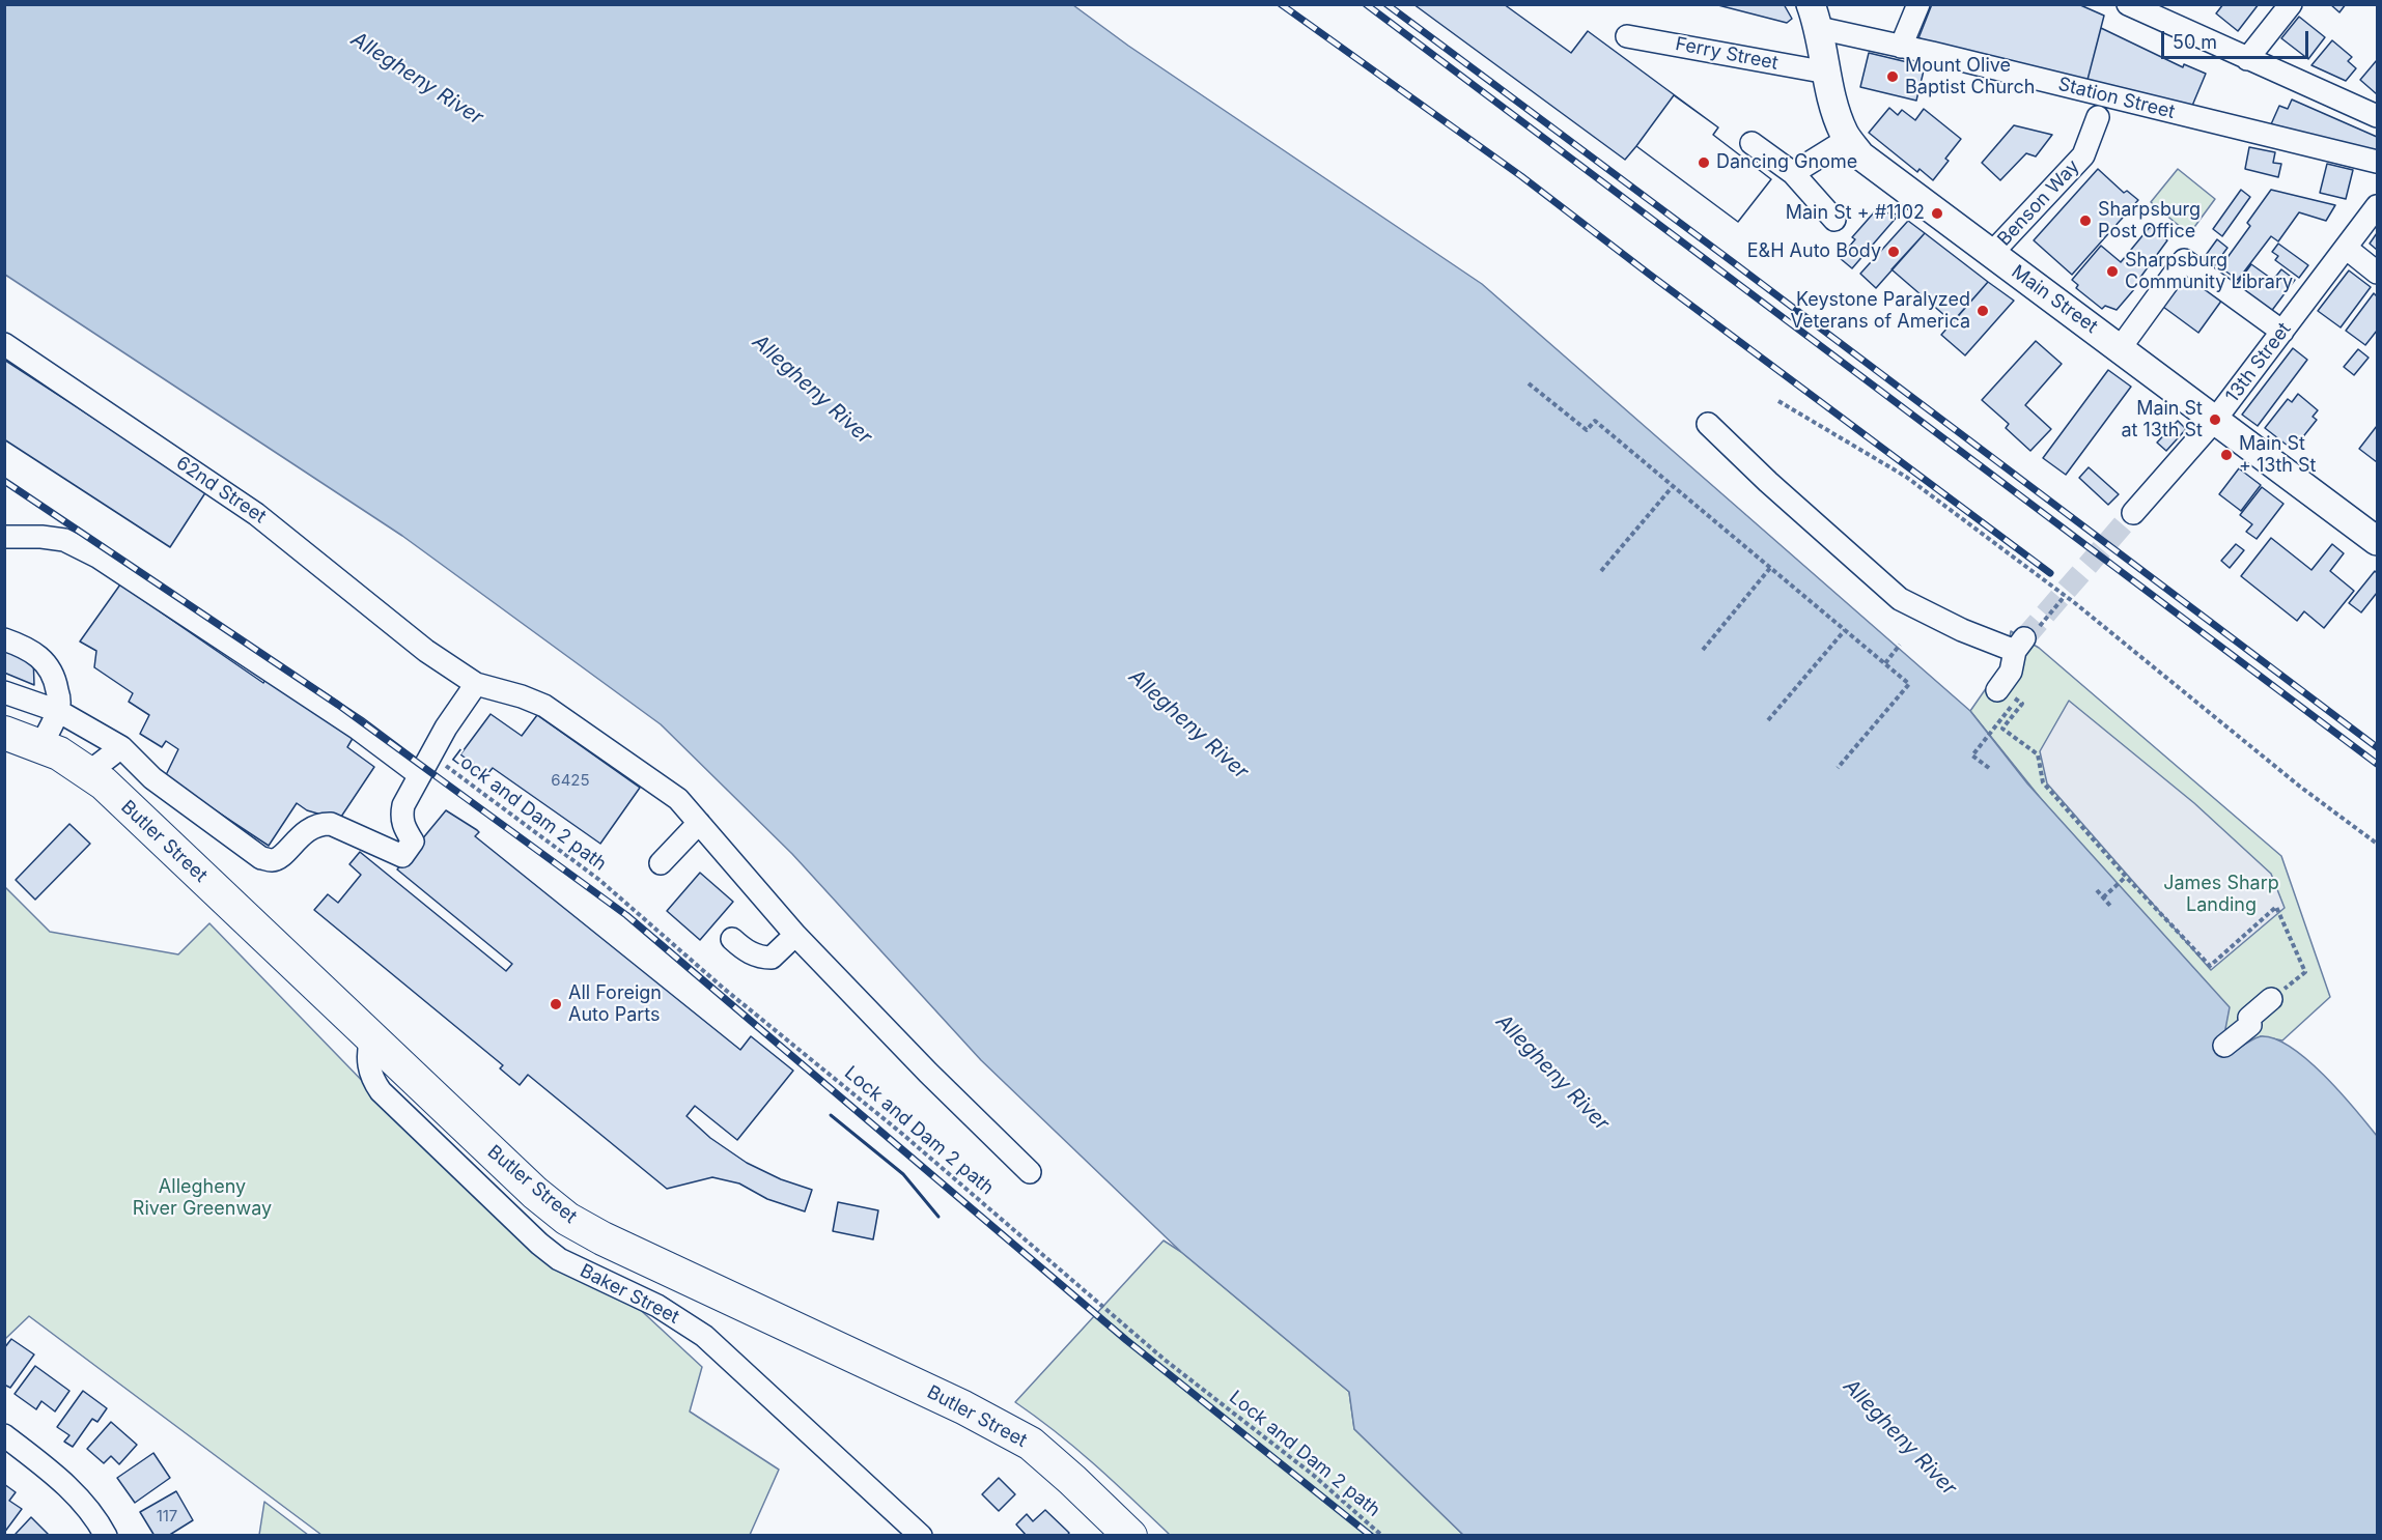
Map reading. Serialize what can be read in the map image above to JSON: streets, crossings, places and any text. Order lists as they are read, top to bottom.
{
  "streets": {
    "highway": ["Butler Street"],
    "main road": ["Main Street"],
    "street": [
      "Ferry Street",
      "Station Street",
      "Benson Way",
      "13th Street",
      "62nd Street",
      "Baker Street"
    ],
    "path": ["Lock and Dam 2 path"]
  },
  "crossings": [
    ["Ferry Street", "Main Street"],
    ["Station Street", "Main Street"],
    ["Benson Way", "Main Street"],
    ["Main Street", "13th Street"],
    ["Butler Street", "Baker Street"]
  ],
  "water": ["Allegheny River"],
  "parks": ["James Sharp Landing", "Allegheny River Greenway"],
  "places": [
    "Mount Olive Baptist Church",
    "Dancing Gnome",
    "Main St + #1102",
    "Sharpsburg Post Office",
    "E&H Auto Body",
    "Sharpsburg Community Library",
    "Keystone Paralyzed Veterans of America",
    "Main St at 13th St",
    "Main St + 13th St",
    "All Foreign Auto Parts"
  ],
  "house_numbers": ["6425", "117"],
  "scale_bar": "50 m"
}
